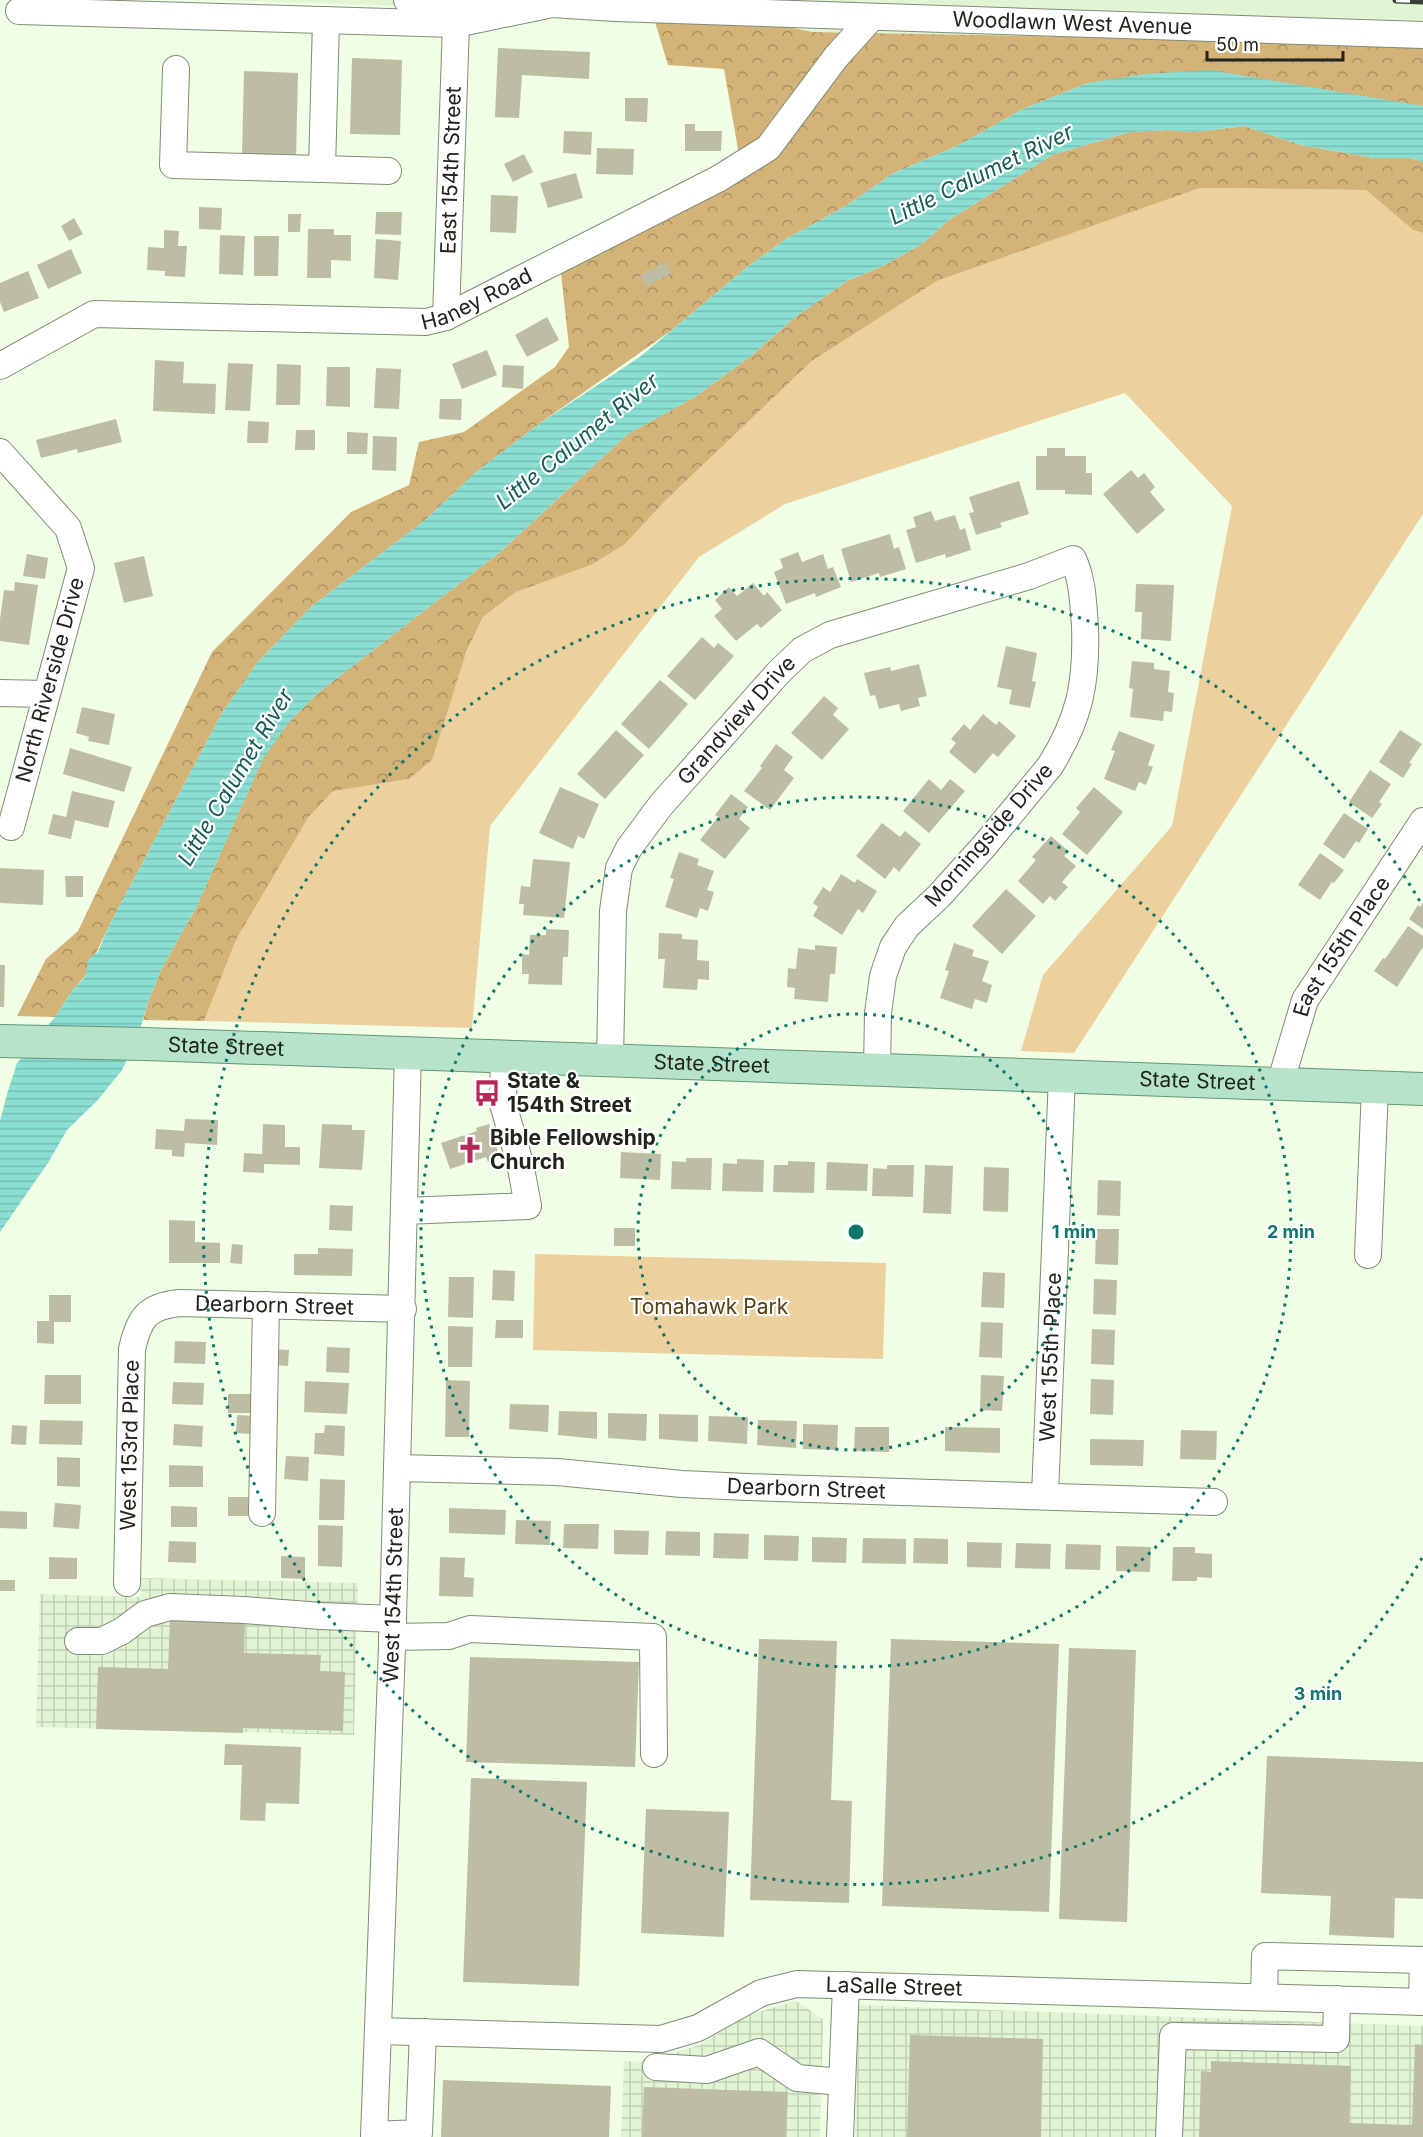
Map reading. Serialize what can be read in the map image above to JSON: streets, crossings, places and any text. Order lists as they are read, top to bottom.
{
  "streets": {
    "main road": ["State Street"],
    "street": [
      "Woodlawn West Avenue",
      "East 154th Street",
      "Haney Road",
      "North Riverside Drive",
      "Grandview Drive",
      "Morningside Drive",
      "East 155th Place",
      "Dearborn Street",
      "West 155th Place",
      "West 153rd Place",
      "West 154th Street",
      "LaSalle Street"
    ]
  },
  "crossings": [
    ["Woodlawn West Avenue", "Haney Road"],
    ["East 154th Street", "Haney Road"],
    ["Grandview Drive", "Morningside Drive"],
    ["Grandview Drive", "State Street"],
    ["Morningside Drive", "State Street"],
    ["East 155th Place", "State Street"],
    ["State Street", "West 155th Place"],
    ["State Street", "West 154th Street"],
    ["Dearborn Street", "West 155th Place"],
    ["Dearborn Street", "West 153rd Place"],
    ["Dearborn Street", "West 154th Street"],
    ["West 154th Street", "LaSalle Street"]
  ],
  "water": ["Little Calumet River"],
  "parks": ["Tomahawk Park"],
  "places": {
    "bus stop": ["State & 154th Street"],
    "church": ["Bible Fellowship Church"]
  },
  "scale_bar": "50 m",
  "rings": ["1 min", "2 min", "3 min"]
}
